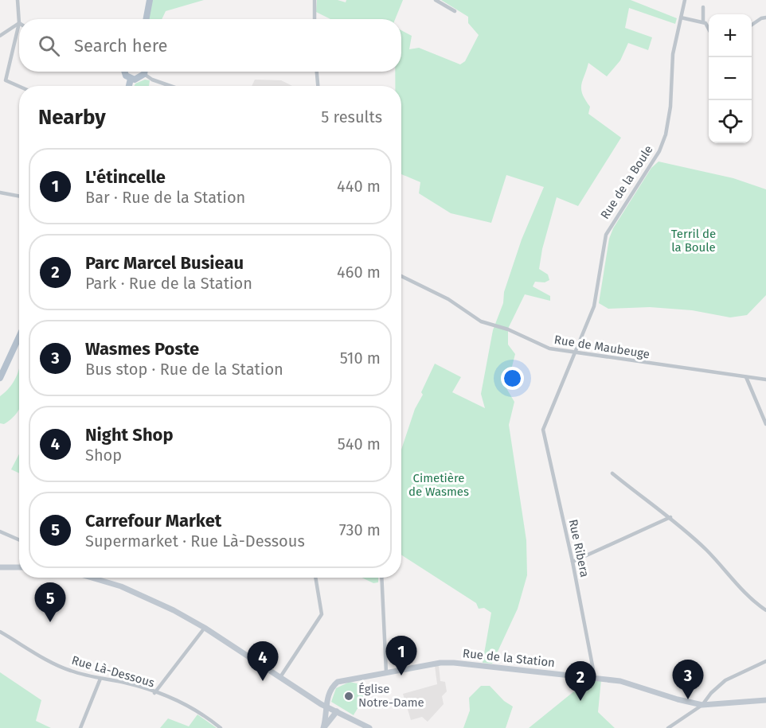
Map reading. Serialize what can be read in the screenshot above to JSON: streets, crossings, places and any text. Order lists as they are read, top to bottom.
{
  "streets": {
    "street": [
      "Rue de la Boule",
      "Rue de Maubeuge",
      "Rue Ribera",
      "Rue de la Station",
      "Rue Là-Dessous"
    ]
  },
  "crossings": [
    ["Rue de la Boule", "Rue de Maubeuge"],
    ["Rue de la Boule", "Rue Ribera"],
    ["Rue Ribera", "Rue de la Station"]
  ],
  "parks": ["Terril de la Boule", "Cimetière de Wasmes"],
  "places": ["Église Notre-Dame"],
  "page": {
    "map_buttons": ["+", "−"],
    "search": "Search here",
    "heading": ["Nearby", "5 results"],
    "list": [
      {
        "mark": "1",
        "name": "L'étincelle",
        "note": "Bar · Rue de la Station",
        "value": "440 m"
      },
      {
        "mark": "2",
        "name": "Parc Marcel Busieau",
        "note": "Park · Rue de la Station",
        "value": "460 m"
      },
      {
        "mark": "3",
        "name": "Wasmes Poste",
        "note": "Bus stop · Rue de la Station",
        "value": "510 m"
      },
      {
        "mark": "4",
        "name": "Night Shop",
        "note": "Shop",
        "value": "540 m"
      },
      {
        "mark": "5",
        "name": "Carrefour Market",
        "note": "Supermarket · Rue Là-Dessous",
        "value": "730 m"
      }
    ],
    "pins": [
      "5",
      "1",
      "4",
      "3",
      "2"
    ]
  }
}
